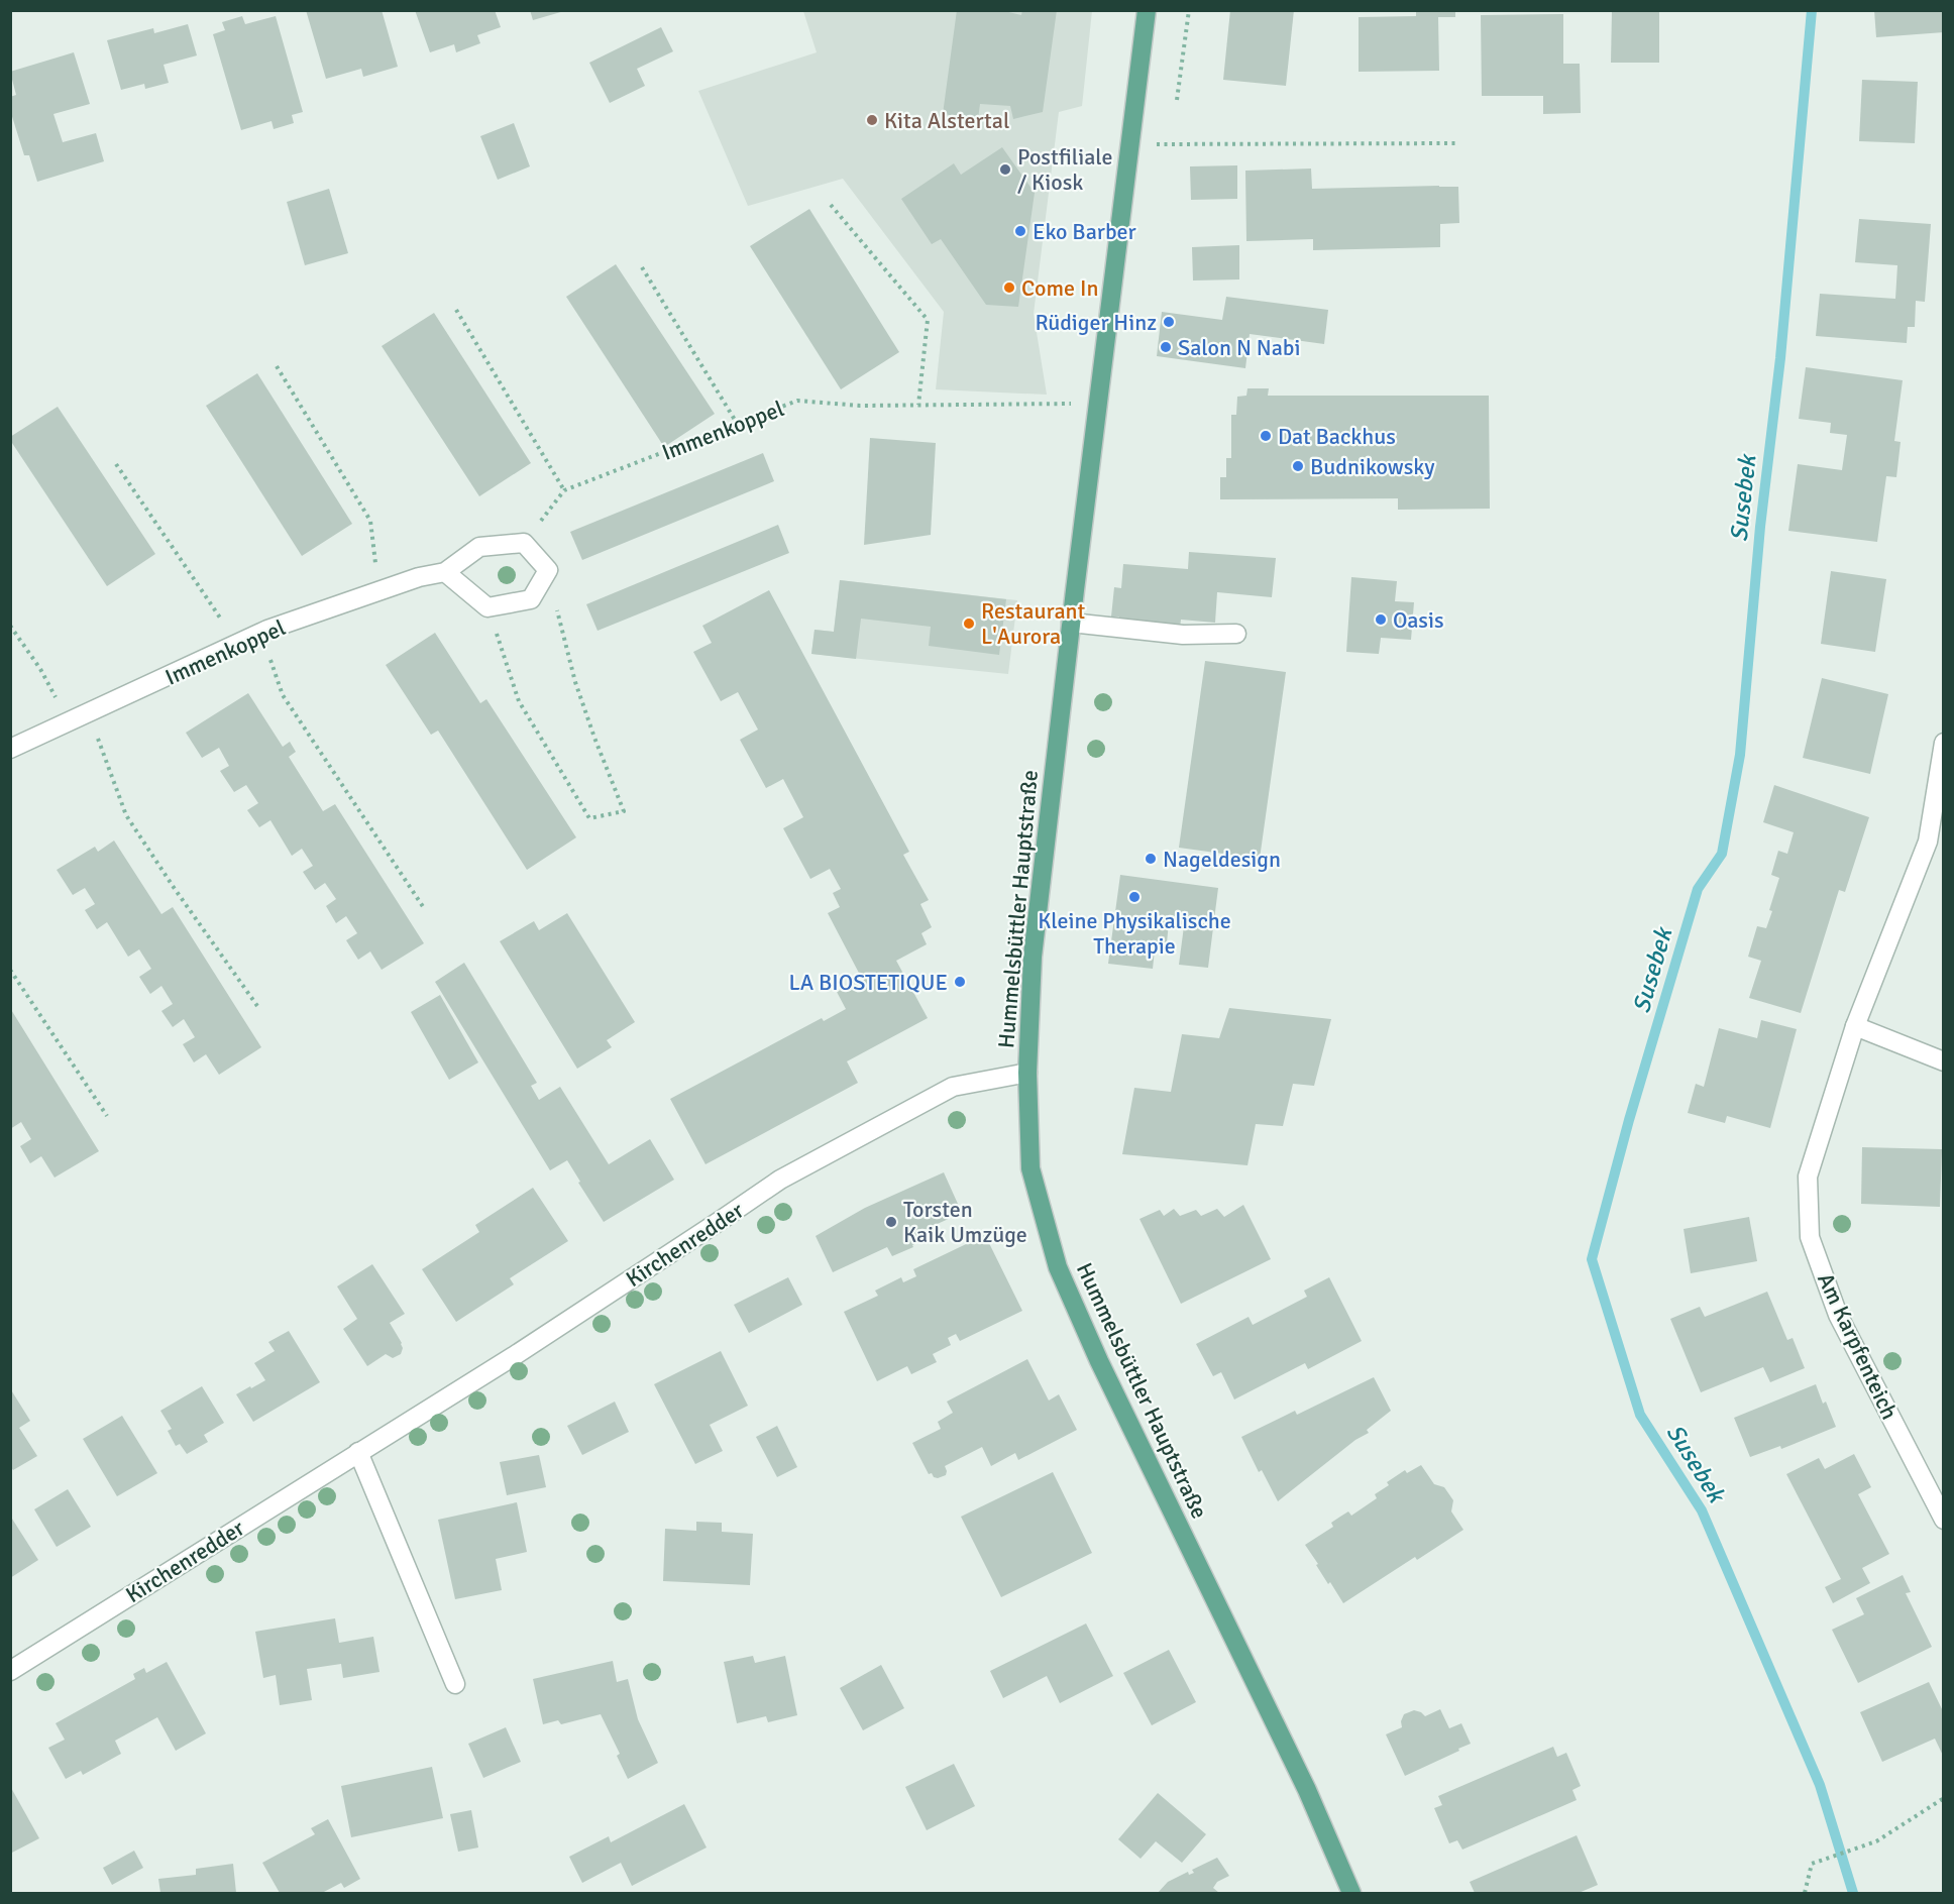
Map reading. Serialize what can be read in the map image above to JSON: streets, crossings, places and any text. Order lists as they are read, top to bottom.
{
  "streets": {
    "main road": ["Hummelsbüttler Hauptstraße"],
    "street": ["Immenkoppel", "Kirchenredder", "Am Karpfenteich"]
  },
  "crossings": [
    ["Immenkoppel", "Hummelsbüttler Hauptstraße"],
    ["Hummelsbüttler Hauptstraße", "Kirchenredder"]
  ],
  "water": ["Susebek"],
  "places": [
    "Kita Alstertal",
    "Postfiliale / Kiosk",
    "Eko Barber",
    "Come In",
    "Rüdiger Hinz",
    "Salon N Nabi",
    "Dat Backhus",
    "Budnikowsky",
    "Oasis",
    "Restaurant L'Aurora",
    "Nageldesign",
    "Kleine Physikalische Therapie",
    "LA BIOSTETIQUE",
    "Torsten Kaik Umzüge"
  ]
}
